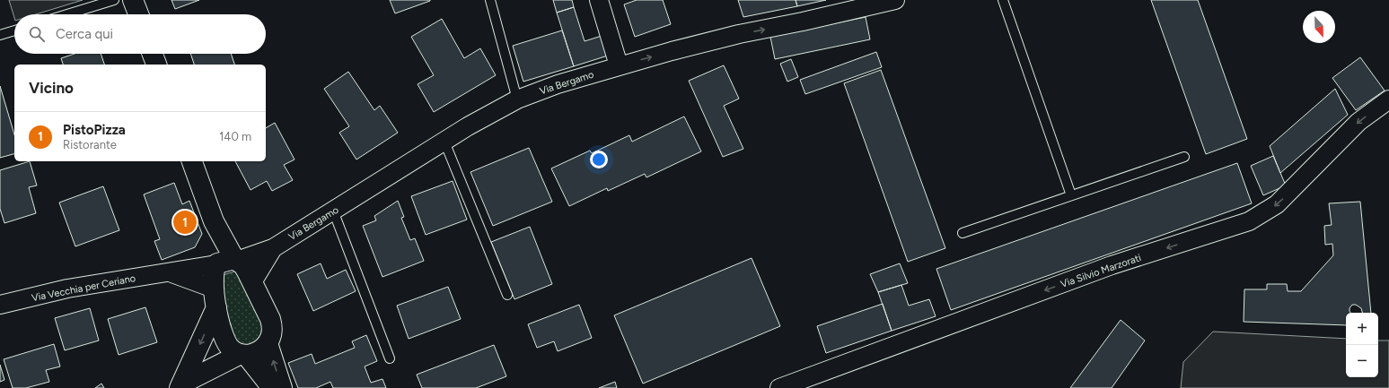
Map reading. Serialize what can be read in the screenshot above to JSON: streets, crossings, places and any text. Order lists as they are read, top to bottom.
{
  "streets": {
    "street": ["Via Bergamo", "Via Silvio Marzorati", "Via Vecchia per Ceriano"]
  },
  "crossings": [
    ["Via Bergamo", "Via Vecchia per Ceriano"]
  ],
  "one_way": ["Via Bergamo", "Via Silvio Marzorati"],
  "north": "bottom",
  "page": {
    "search": "Cerca qui",
    "heading": "Vicino",
    "list": [
      {
        "mark": "1",
        "name": "PistoPizza",
        "note": "Ristorante",
        "value": "140 m"
      }
    ],
    "pins": "1",
    "map_buttons": ["+", "−"]
  }
}
